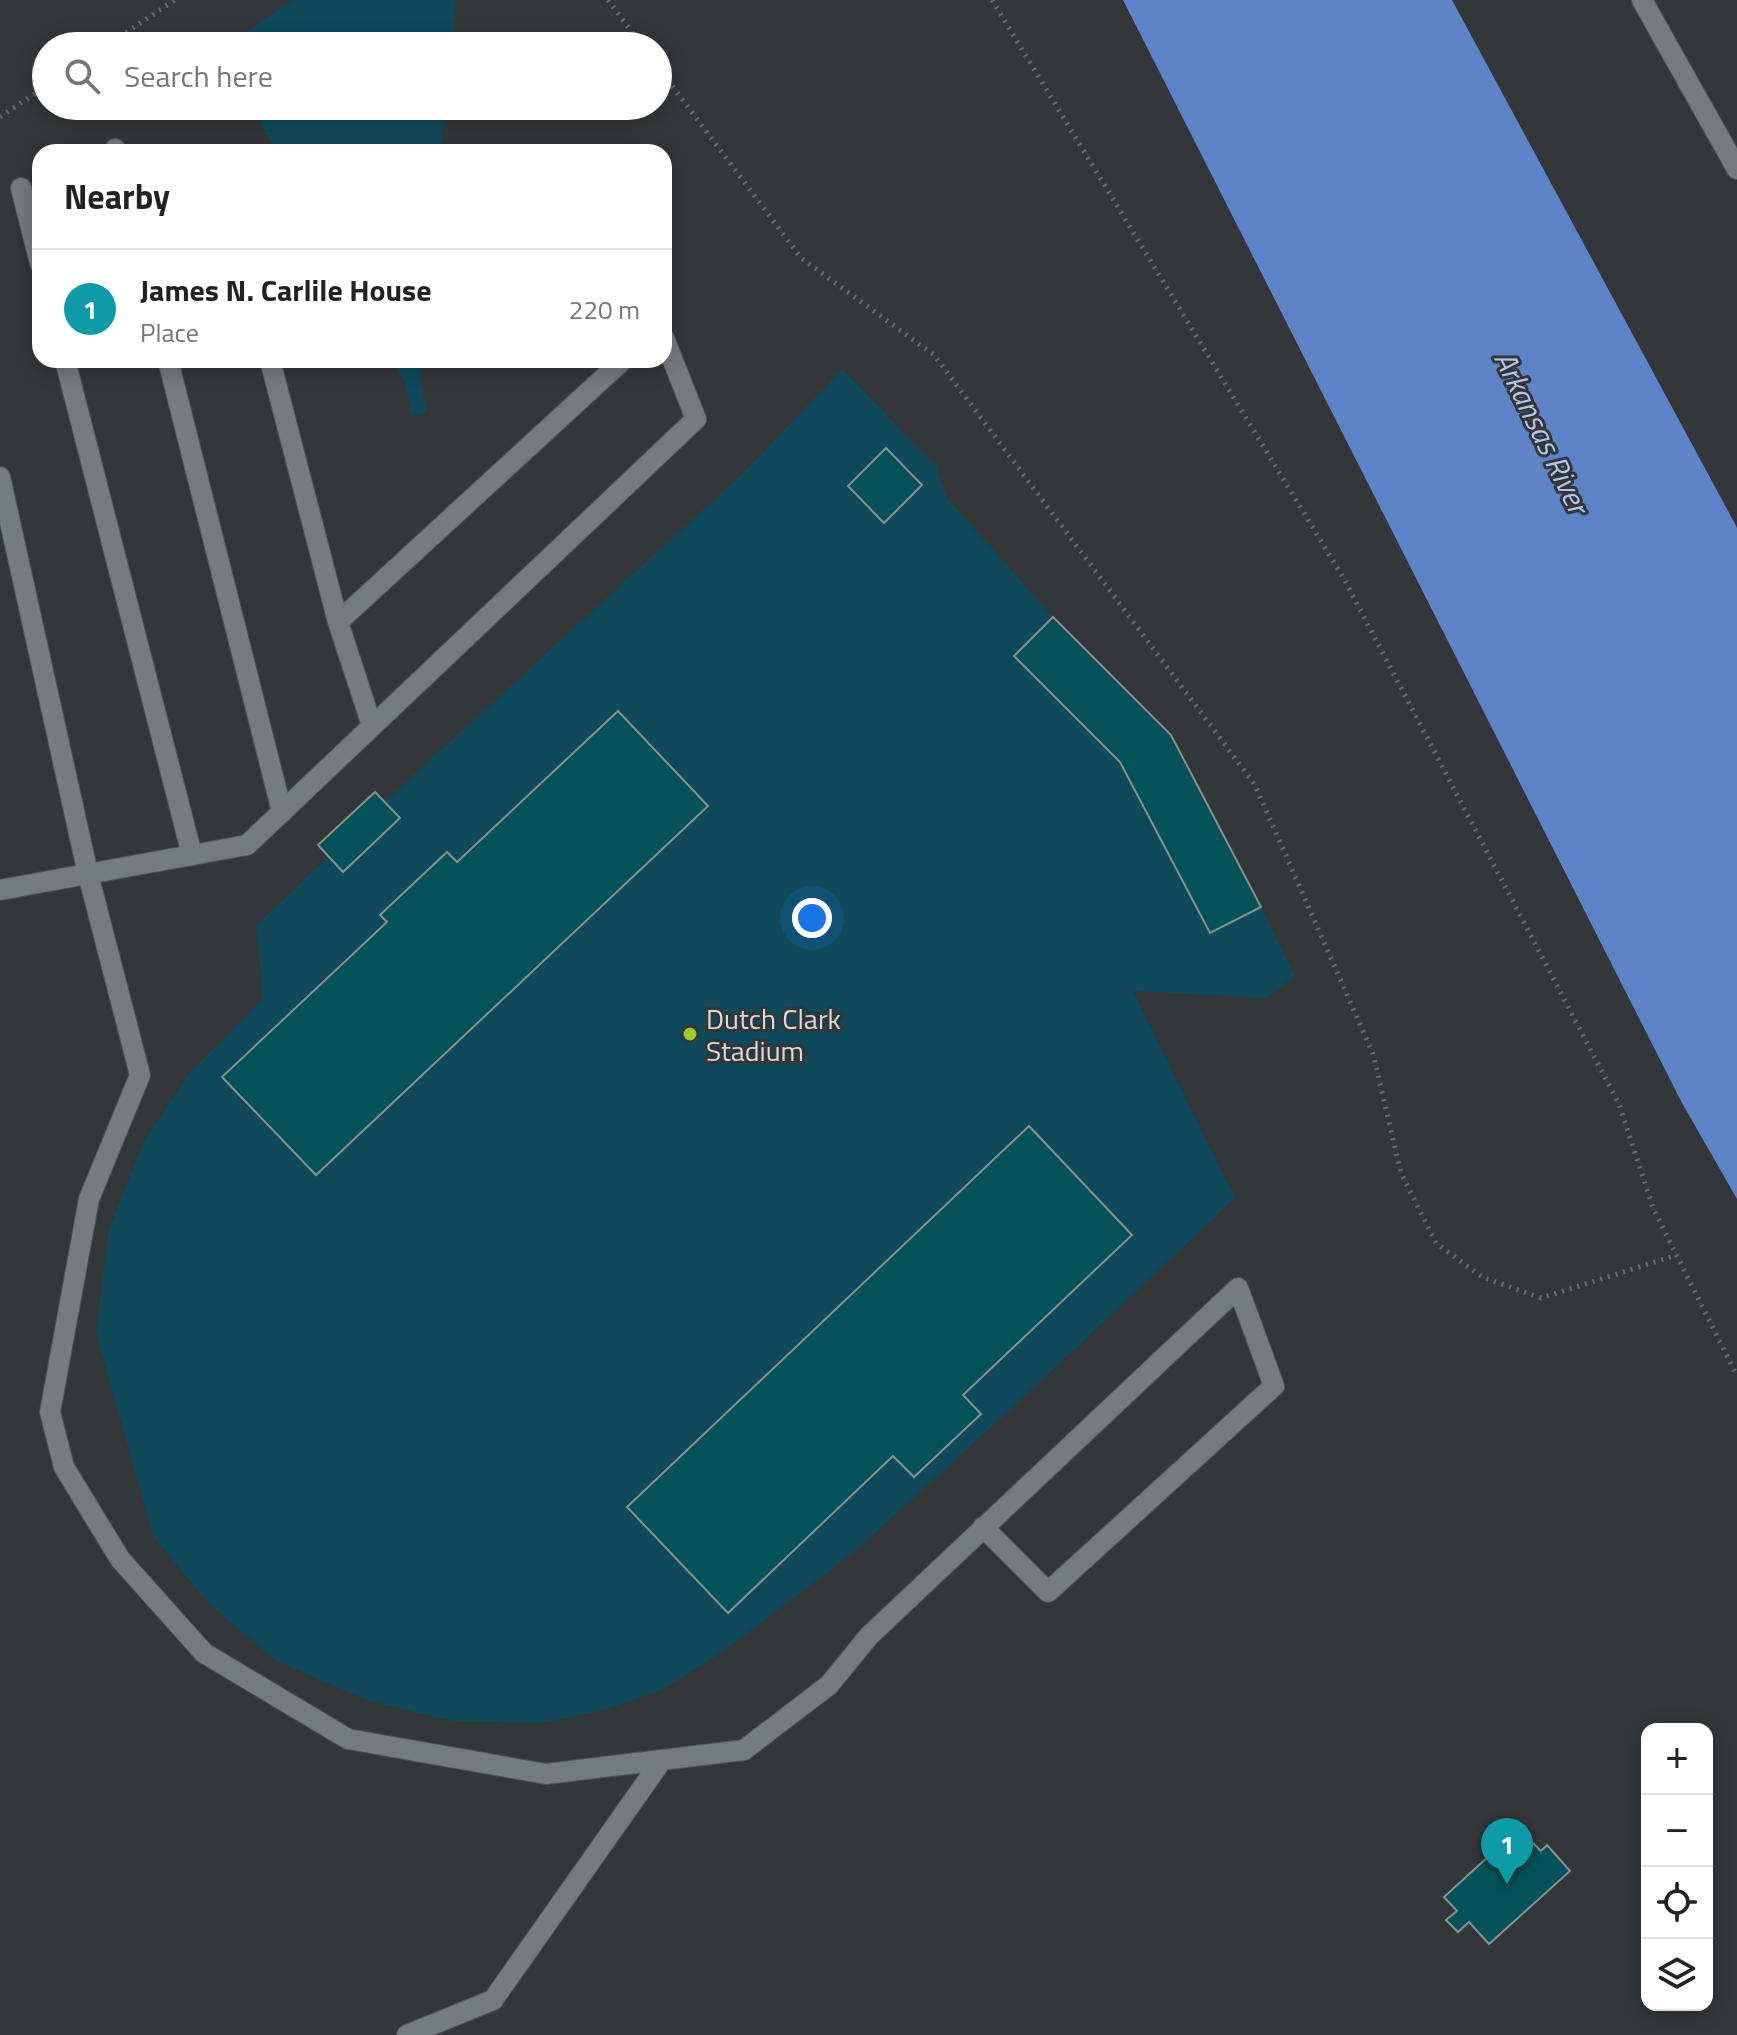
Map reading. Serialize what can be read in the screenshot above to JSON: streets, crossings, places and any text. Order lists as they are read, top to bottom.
{
  "water": ["Arkansas River"],
  "places": ["Dutch Clark Stadium"],
  "page": {
    "search": "Search here",
    "heading": "Nearby",
    "list": [
      {
        "mark": "1",
        "name": "James N. Carlile House",
        "note": "Place",
        "value": "220 m"
      }
    ],
    "map_buttons": ["+", "−"],
    "pins": "1"
  }
}
